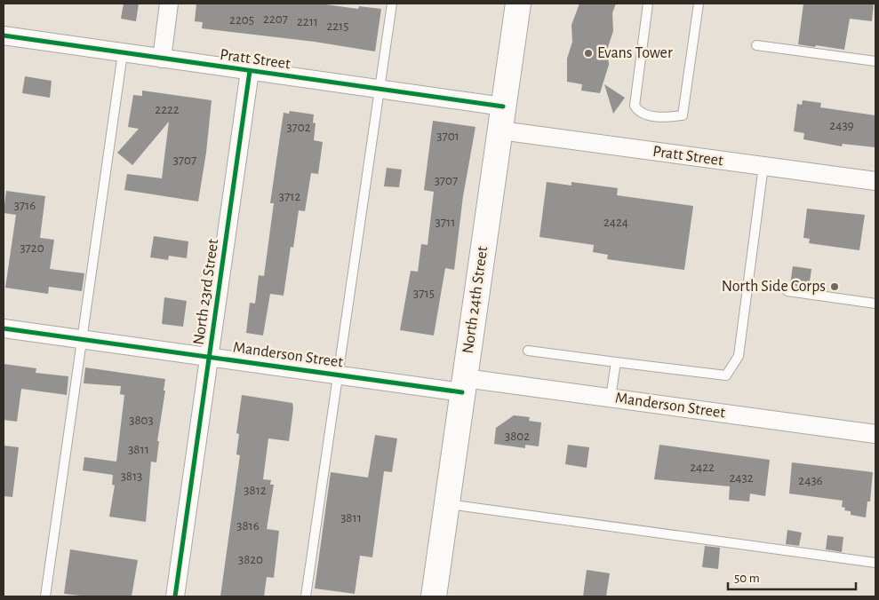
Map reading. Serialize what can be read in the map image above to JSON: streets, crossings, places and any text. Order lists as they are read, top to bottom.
{
  "streets": {
    "main road": ["North 24th Street"],
    "street": ["Pratt Street", "North 23rd Street", "Manderson Street"]
  },
  "crossings": [
    ["Pratt Street", "North 23rd Street"],
    ["Pratt Street", "North 24th Street"],
    ["North 23rd Street", "Manderson Street"],
    ["North 24th Street", "Manderson Street"]
  ],
  "places": ["Evans Tower", "North Side Corps"],
  "house_numbers": [
    "2207",
    "2205",
    "2211",
    "2215",
    "2222",
    "2439",
    "3702",
    "3701",
    "3707",
    "3707",
    "3712",
    "3716",
    "3711",
    "2424",
    "3720",
    "3715",
    "3803",
    "3802",
    "3811",
    "2422",
    "3813",
    "2432",
    "2436",
    "3812",
    "3811",
    "3816",
    "3820"
  ],
  "scale_bar": "50 m"
}
